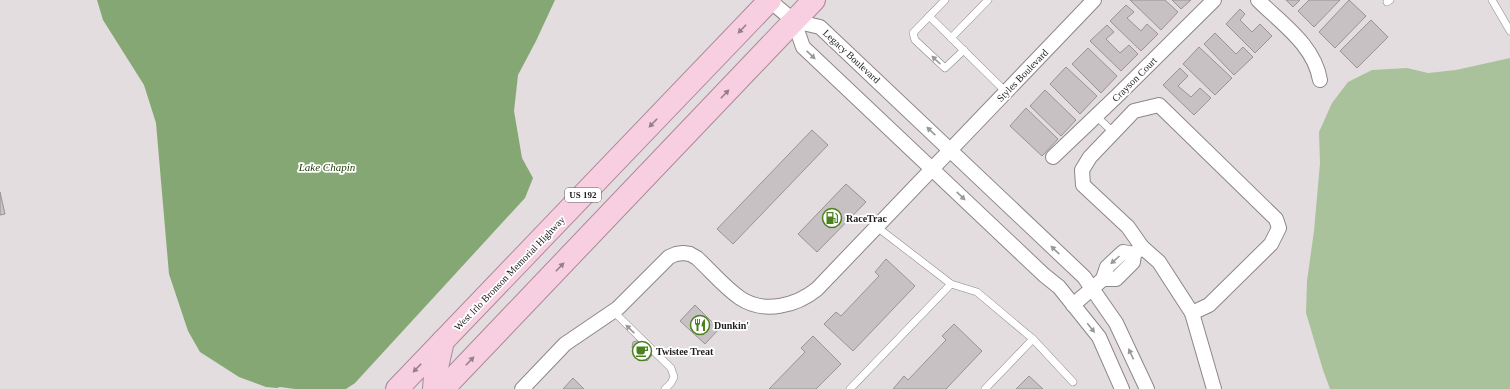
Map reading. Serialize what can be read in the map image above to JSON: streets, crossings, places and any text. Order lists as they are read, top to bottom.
{
  "streets": {
    "highway": ["US 192", "West Irlo Bronson Memorial Highway"],
    "street": ["Legacy Boulevard", "Styles Boulevard", "Crayson Court"]
  },
  "crossings": [
    ["Legacy Boulevard", "Styles Boulevard"],
    ["Legacy Boulevard", "US 192"]
  ],
  "water": ["Lake Chapin"],
  "places": {
    "fuel station": ["RaceTrac"],
    "restaurant": ["Dunkin'"],
    "cafe": ["Twistee Treat"]
  }
}
